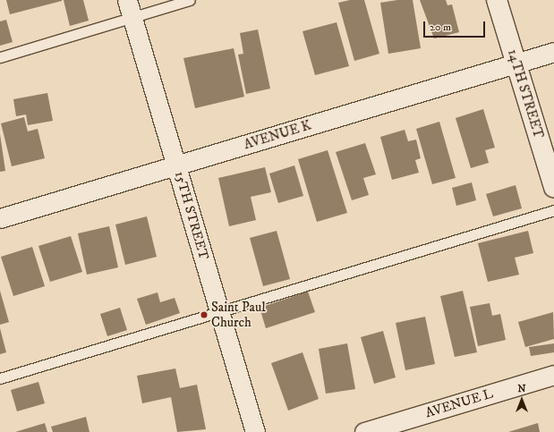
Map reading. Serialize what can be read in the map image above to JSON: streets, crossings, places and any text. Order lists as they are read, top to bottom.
{
  "streets": {
    "main road": ["14TH STREET"],
    "street": ["AVENUE K", "15TH STREET", "AVENUE L"]
  },
  "crossings": [
    ["14TH STREET", "AVENUE K"],
    ["AVENUE K", "15TH STREET"]
  ],
  "places": ["Saint Paul Church"],
  "scale_bar": "20 m",
  "north": "top"
}
